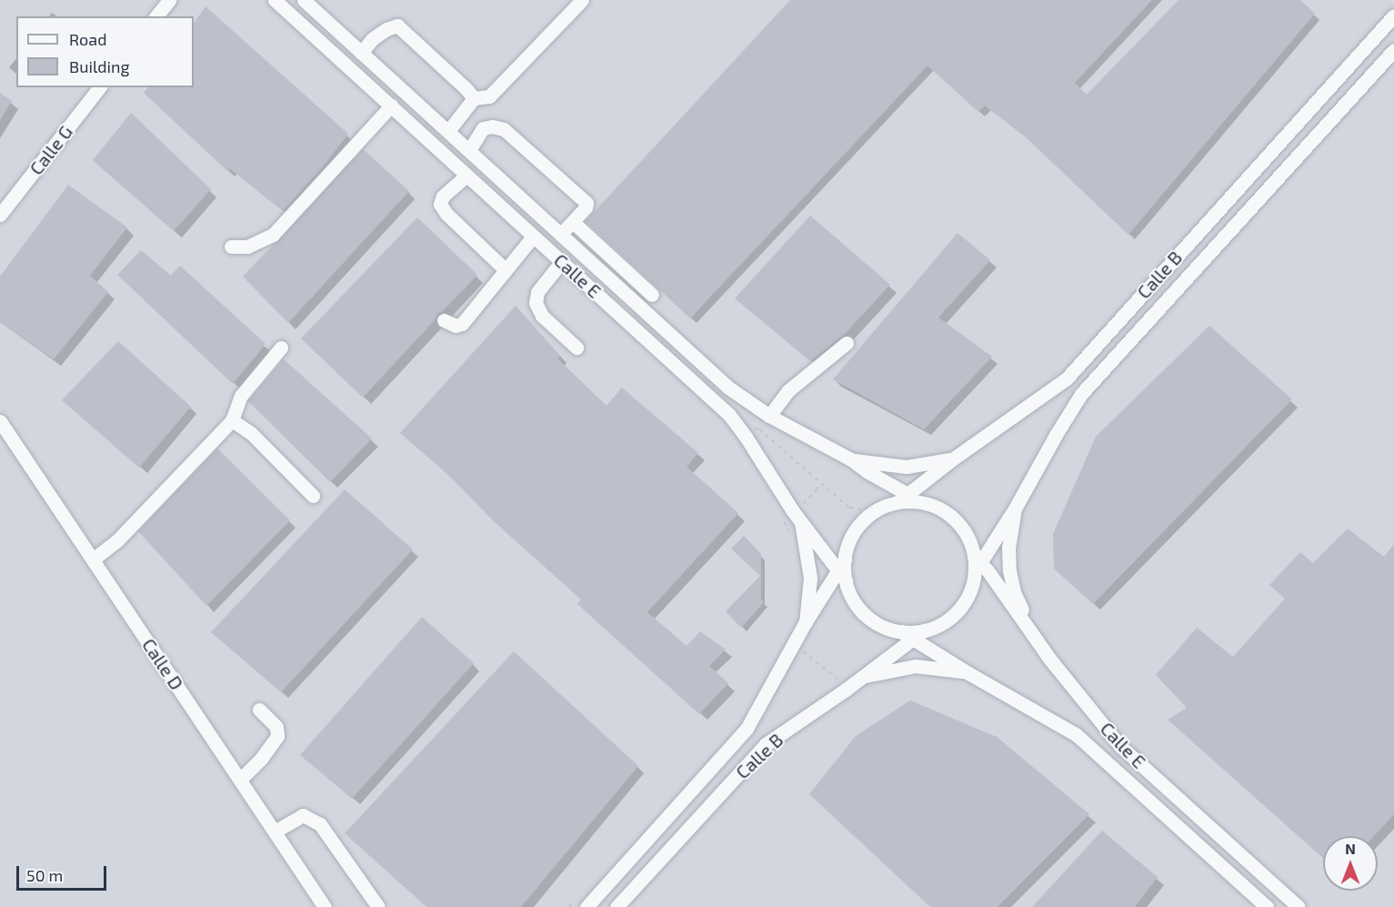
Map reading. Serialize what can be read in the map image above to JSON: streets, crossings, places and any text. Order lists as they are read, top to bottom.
{
  "streets": {
    "street": [
      "Calle G",
      "Calle B",
      "Calle E",
      "Calle D"
    ]
  },
  "crossings": [
    ["Calle B", "Calle E"]
  ],
  "legend": ["Road", "Building"],
  "scale_bar": "50 m",
  "north": "top"
}
